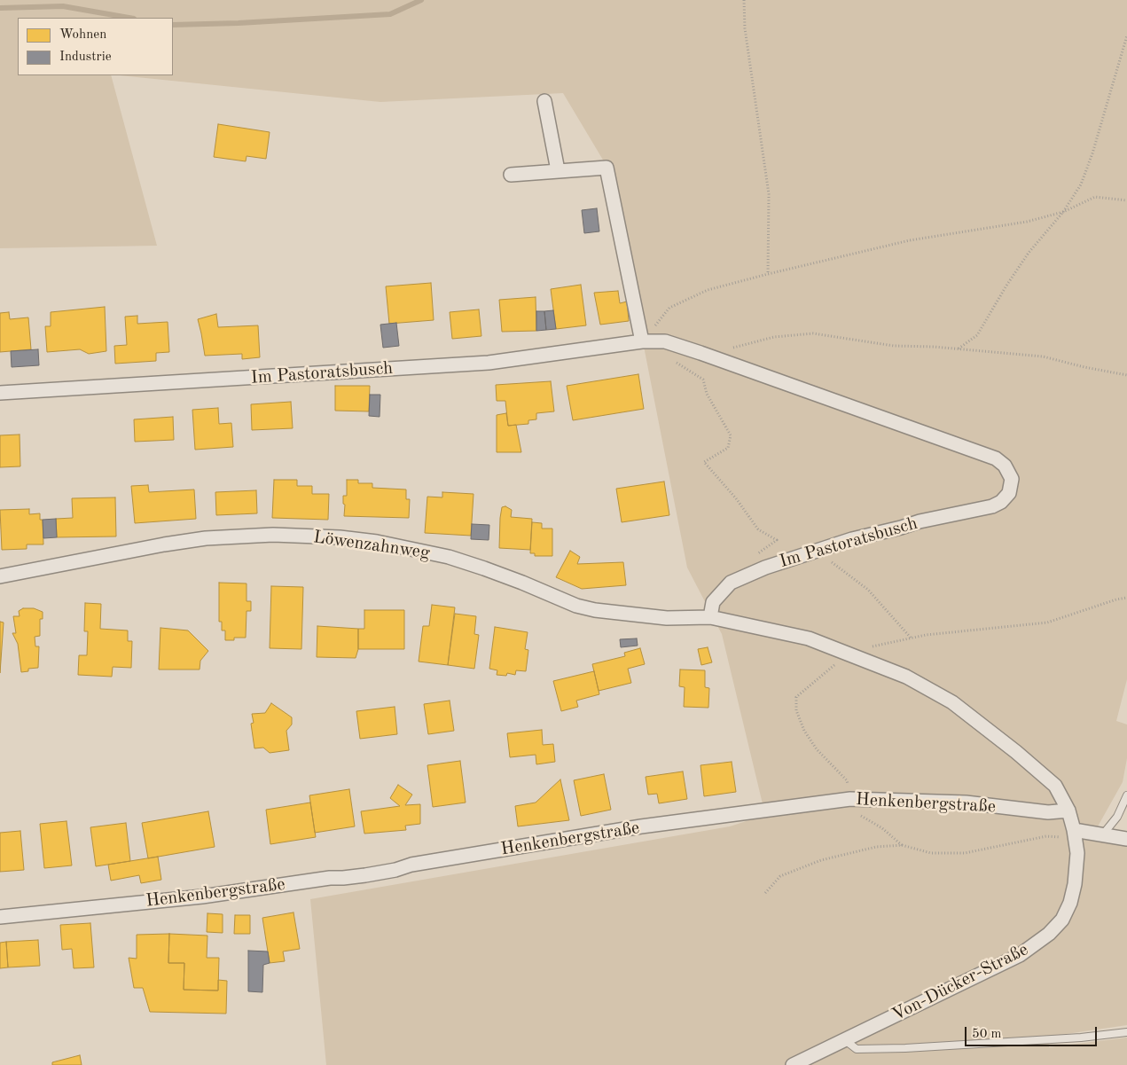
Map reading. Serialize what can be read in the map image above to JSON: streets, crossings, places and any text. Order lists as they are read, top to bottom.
{
  "streets": {
    "street": [
      "Im Pastoratsbusch",
      "Löwenzahnweg",
      "Henkenbergstraße",
      "Von-Dücker-Straße"
    ]
  },
  "crossings": [
    ["Im Pastoratsbusch", "Löwenzahnweg"]
  ],
  "legend": ["Wohnen", "Industrie"],
  "scale_bar": "50 m"
}
